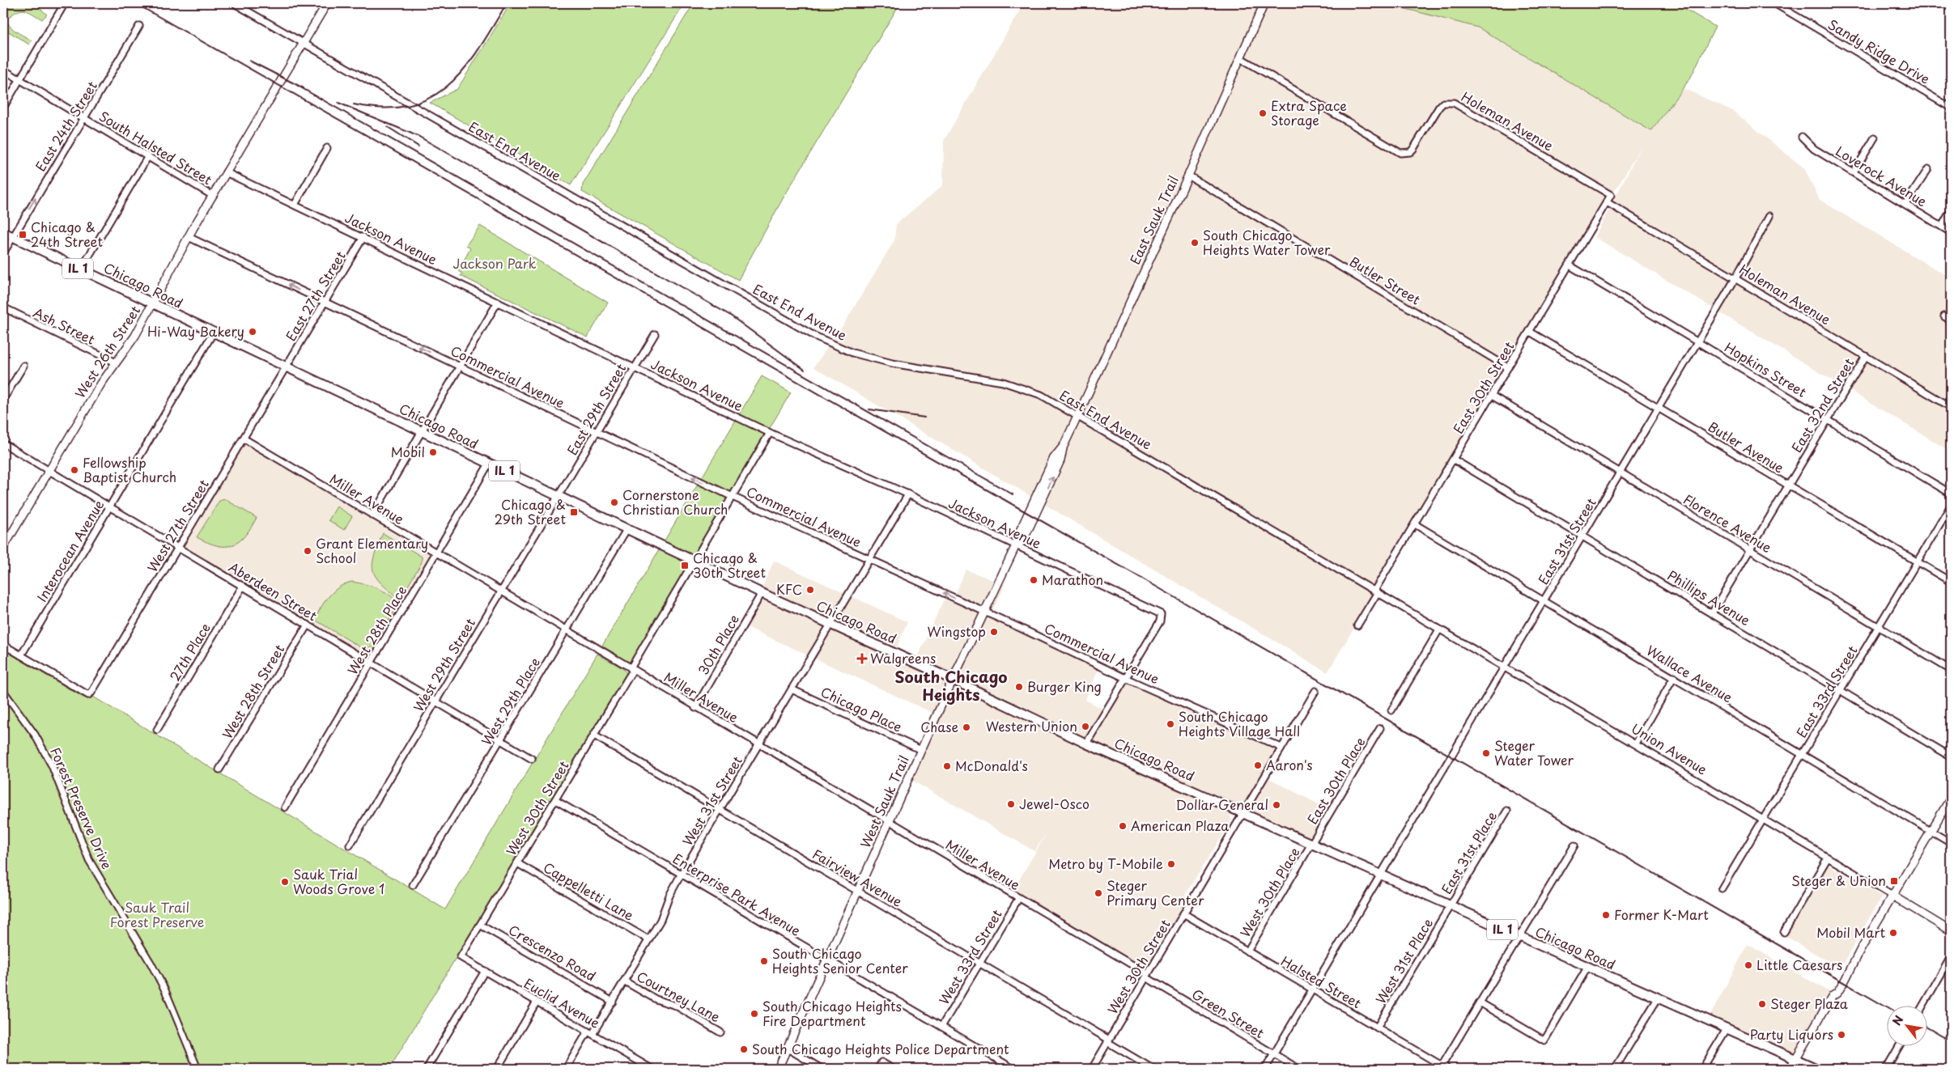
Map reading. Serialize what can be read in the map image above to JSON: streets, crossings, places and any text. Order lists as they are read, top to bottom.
{
  "streets": {
    "main road": [
      "East Sauk Trail",
      "IL 1",
      "Chicago Road",
      "West 26th Street",
      "Union Avenue",
      "West Sauk Trail"
    ],
    "street": [
      "Sandy Ridge Drive",
      "Holeman Avenue",
      "East 24th Street",
      "South Halsted Street",
      "East End Avenue",
      "Loverock Avenue",
      "Jackson Avenue",
      "Butler Street",
      "East 27th Street",
      "Ash Street",
      "Hopkins Street",
      "Commercial Avenue",
      "East 30th Street",
      "East 32nd Street",
      "East 29th Street",
      "Butler Avenue",
      "Miller Avenue",
      "Florence Avenue",
      "West 27th Street",
      "East 31st Street",
      "Interocean Avenue",
      "Aberdeen Street",
      "Phillips Avenue",
      "West 28th Place",
      "30th Place",
      "27th Place",
      "West 29th Street",
      "Wallace Avenue",
      "West 28th Street",
      "East 33rd Street",
      "West 29th Place",
      "Chicago Place",
      "East 30th Place",
      "West 31st Street",
      "Forest Preserve Drive",
      "West 30th Street",
      "East 31st Place",
      "Fairview Avenue",
      "Cappelletti Lane",
      "West 30th Place",
      "Enterprise Park Avenue",
      "Crescenzo Road",
      "West 33rd Street",
      "West 31st Place",
      "Halsted Street",
      "Courtney Lane",
      "Euclid Avenue",
      "Green Street"
    ]
  },
  "crossings": [
    ["Holeman Avenue", "East Sauk Trail"],
    ["Holeman Avenue", "East 30th Street"],
    ["Holeman Avenue", "East 32nd Street"],
    ["Holeman Avenue", "East 31st Street"],
    ["East 24th Street", "South Halsted Street"],
    ["East 24th Street", "Chicago Road"],
    ["South Halsted Street", "West 26th Street"],
    ["East End Avenue", "East Sauk Trail"],
    ["East End Avenue", "West 26th Street"],
    ["East End Avenue", "East 30th Street"],
    ["East End Avenue", "Union Avenue"],
    ["East Sauk Trail", "Butler Street"],
    ["East Sauk Trail", "West Sauk Trail"],
    ["Jackson Avenue", "East 27th Street"],
    ["Jackson Avenue", "West 26th Street"],
    ["Jackson Avenue", "Commercial Avenue"],
    ["Jackson Avenue", "East 29th Street"],
    ["Jackson Avenue", "West Sauk Trail"],
    ["Jackson Avenue", "West 30th Street"],
    ["Butler Street", "East 30th Street"],
    ["Chicago Road", "East 27th Street"],
    ["Chicago Road", "West 26th Street"],
    ["Chicago Road", "East 29th Street"],
    ["Chicago Road", "West 27th Street"],
    ["Chicago Road", "East 31st Street"],
    ["Chicago Road", "Interocean Avenue"],
    ["Chicago Road", "West 28th Place"],
    ["Chicago Road", "30th Place"],
    ["Chicago Road", "West 29th Street"],
    ["Chicago Road", "West 29th Place"],
    ["Chicago Road", "East 30th Place"],
    ["Chicago Road", "West 31st Street"],
    ["Chicago Road", "West Sauk Trail"],
    ["Chicago Road", "West 30th Street"],
    ["Chicago Road", "East 31st Place"],
    ["Chicago Road", "West 30th Place"],
    ["Chicago Road", "West 31st Place"],
    ["East 27th Street", "Commercial Avenue"],
    ["East 27th Street", "West 27th Street"],
    ["Ash Street", "West 26th Street"],
    ["West 26th Street", "Commercial Avenue"],
    ["West 26th Street", "Aberdeen Street"],
    ["Hopkins Street", "East 30th Street"],
    ["Hopkins Street", "East 32nd Street"],
    ["Hopkins Street", "East 31st Street"],
    ["Commercial Avenue", "East 29th Street"],
    ["Commercial Avenue", "West Sauk Trail"],
    ["Commercial Avenue", "West 30th Street"],
    ["East 30th Street", "Butler Avenue"],
    ["East 30th Street", "Florence Avenue"],
    ["East 30th Street", "Phillips Avenue"],
    ["East 30th Street", "Wallace Avenue"],
    ["East 30th Street", "Union Avenue"],
    ["East 32nd Street", "Butler Avenue"],
    ["East 32nd Street", "Florence Avenue"],
    ["East 32nd Street", "Phillips Avenue"],
    ["East 29th Street", "West 29th Street"],
    ["Butler Avenue", "East 31st Street"],
    ["Butler Avenue", "East 33rd Street"],
    ["Miller Avenue", "West 27th Street"],
    ["Miller Avenue", "West 28th Place"],
    ["Miller Avenue", "30th Place"],
    ["Miller Avenue", "West 29th Street"],
    ["Miller Avenue", "West 29th Place"],
    ["Miller Avenue", "West 31st Street"],
    ["Miller Avenue", "West Sauk Trail"],
    ["Miller Avenue", "West 30th Street"],
    ["Miller Avenue", "West 33rd Street"],
    ["Miller Avenue", "Green Street"],
    ["Florence Avenue", "East 31st Street"],
    ["Florence Avenue", "East 33rd Street"],
    ["West 27th Street", "Interocean Avenue"],
    ["West 27th Street", "Aberdeen Street"],
    ["East 31st Street", "Phillips Avenue"],
    ["East 31st Street", "Wallace Avenue"],
    ["East 31st Street", "Union Avenue"],
    ["Interocean Avenue", "Aberdeen Street"],
    ["Aberdeen Street", "West 28th Place"],
    ["Aberdeen Street", "27th Place"],
    ["Aberdeen Street", "West 29th Street"],
    ["Aberdeen Street", "West 28th Street"],
    ["Aberdeen Street", "West 29th Place"],
    ["Phillips Avenue", "East 33rd Street"],
    ["Wallace Avenue", "East 33rd Street"],
    ["East 33rd Street", "Union Avenue"],
    ["Chicago Place", "West 31st Street"],
    ["Chicago Place", "West Sauk Trail"],
    ["East 30th Place", "West 30th Place"],
    ["West 31st Street", "Fairview Avenue"],
    ["West 31st Street", "Cappelletti Lane"],
    ["West 31st Street", "Enterprise Park Avenue"],
    ["West 31st Street", "Crescenzo Road"],
    ["West 31st Street", "Courtney Lane"],
    ["West 31st Street", "Euclid Avenue"],
    ["West Sauk Trail", "Fairview Avenue"],
    ["West Sauk Trail", "Enterprise Park Avenue"],
    ["West 30th Street", "Fairview Avenue"],
    ["West 30th Street", "Cappelletti Lane"],
    ["West 30th Street", "Enterprise Park Avenue"],
    ["West 30th Street", "Crescenzo Road"],
    ["West 30th Street", "Halsted Street"],
    ["West 30th Street", "Euclid Avenue"],
    ["West 30th Street", "Green Street"],
    ["East 31st Place", "West 31st Place"],
    ["Fairview Avenue", "West 33rd Street"],
    ["West 30th Place", "Halsted Street"],
    ["Enterprise Park Avenue", "West 33rd Street"],
    ["West 31st Place", "Halsted Street"]
  ],
  "one_way": ["East 24th Street", "Commercial Avenue"],
  "districts": ["South Chicago Heights"],
  "parks": ["Jackson Park", "Sauk Trail Forest Preserve"],
  "places": {
    "other": [
      "Extra Space Storage",
      "South Chicago Heights Water Tower",
      "Hi-Way Bakery",
      "Mobil",
      "Fellowship Baptist Church",
      "Cornerstone Christian Church",
      "Grant Elementary School",
      "Marathon",
      "KFC",
      "Wingstop",
      "Burger King",
      "South Chicago Heights Village Hall",
      "Western Union",
      "Chase",
      "Steger Water Tower",
      "Aaron's",
      "McDonald's",
      "Jewel-Osco",
      "Dollar General",
      "American Plaza",
      "Metro by T-Mobile",
      "Sauk Trial Woods Grove 1",
      "Steger Primary Center",
      "Former K-Mart",
      "Mobil Mart",
      "South Chicago Heights Senior Center",
      "Little Caesars",
      "Steger Plaza",
      "South Chicago Heights Fire Department",
      "Party Liquors",
      "South Chicago Heights Police Department"
    ],
    "transit": [
      "Chicago & 24th Street",
      "Chicago & 29th Street",
      "Chicago & 30th Street",
      "Steger & Union"
    ],
    "health": ["Walgreens"]
  },
  "north": "top left"
}
